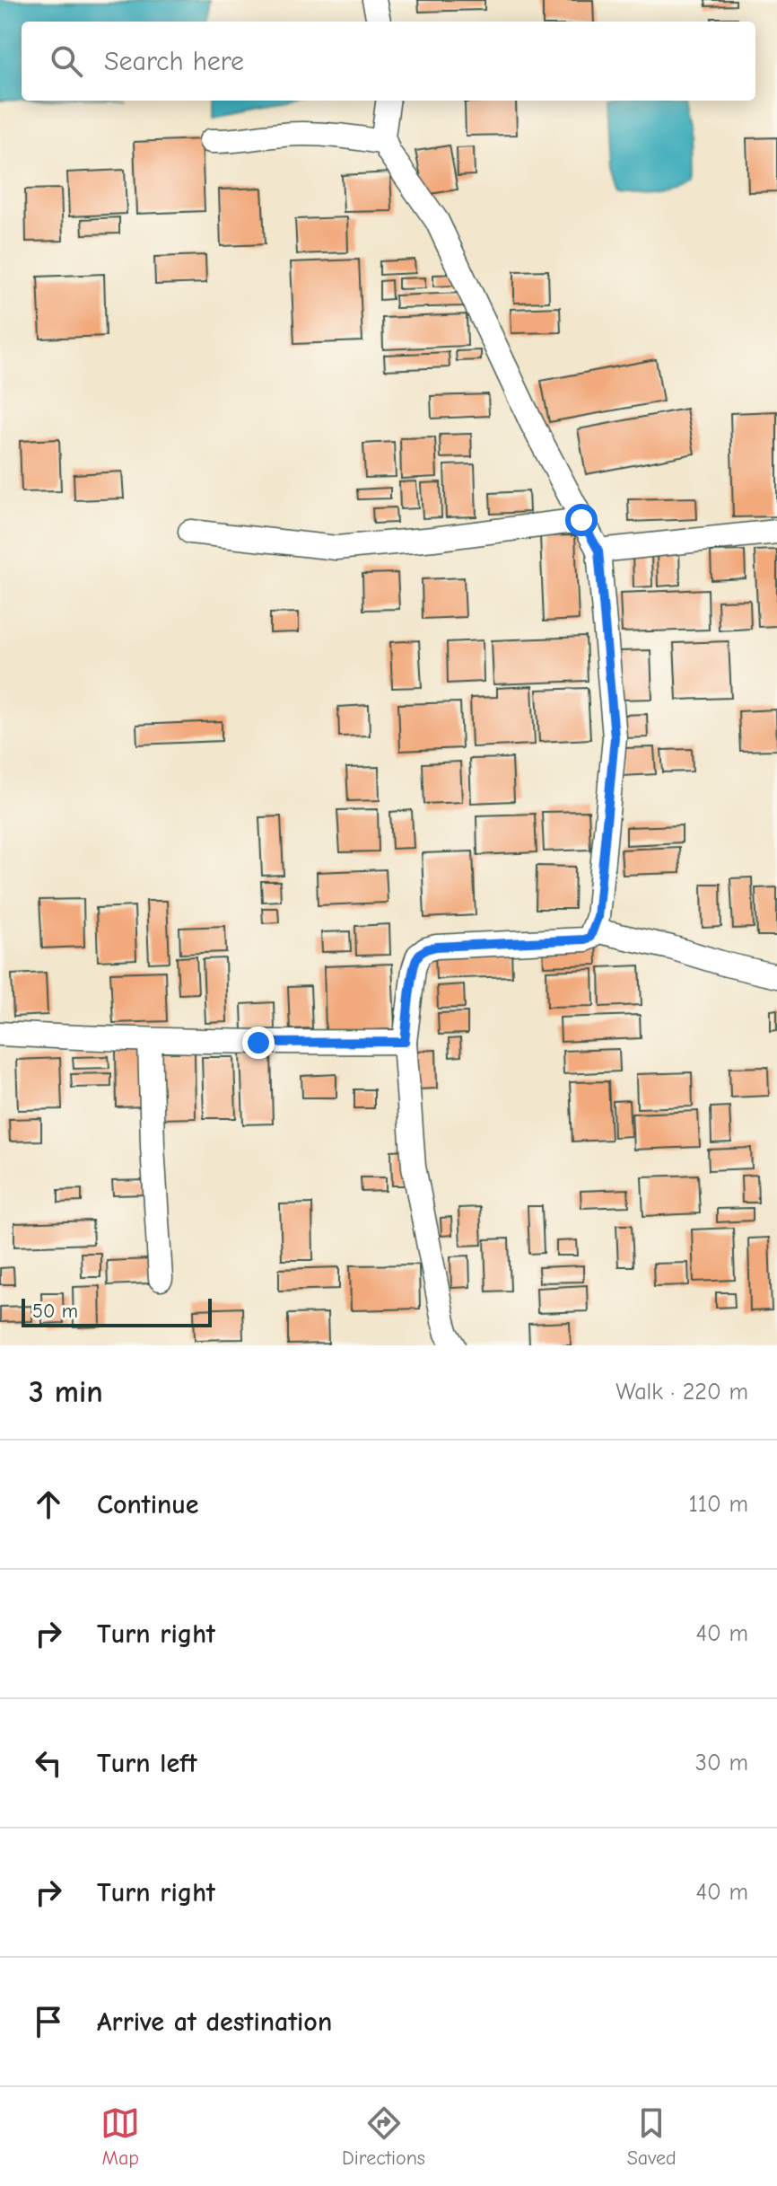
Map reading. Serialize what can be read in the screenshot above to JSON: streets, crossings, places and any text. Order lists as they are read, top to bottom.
{
  "scale_bar": "50 m",
  "page": {
    "search": "Search here",
    "scale": "50 m",
    "heading": ["3 min", "Walk · 220 m"],
    "list": [
      ["Continue", "110 m"],
      ["Turn right", "40 m"],
      ["Turn left", "30 m"],
      ["Turn right", "40 m"],
      "Arrive at destination"
    ],
    "nav": ["Map", "Directions", "Saved"]
  }
}
